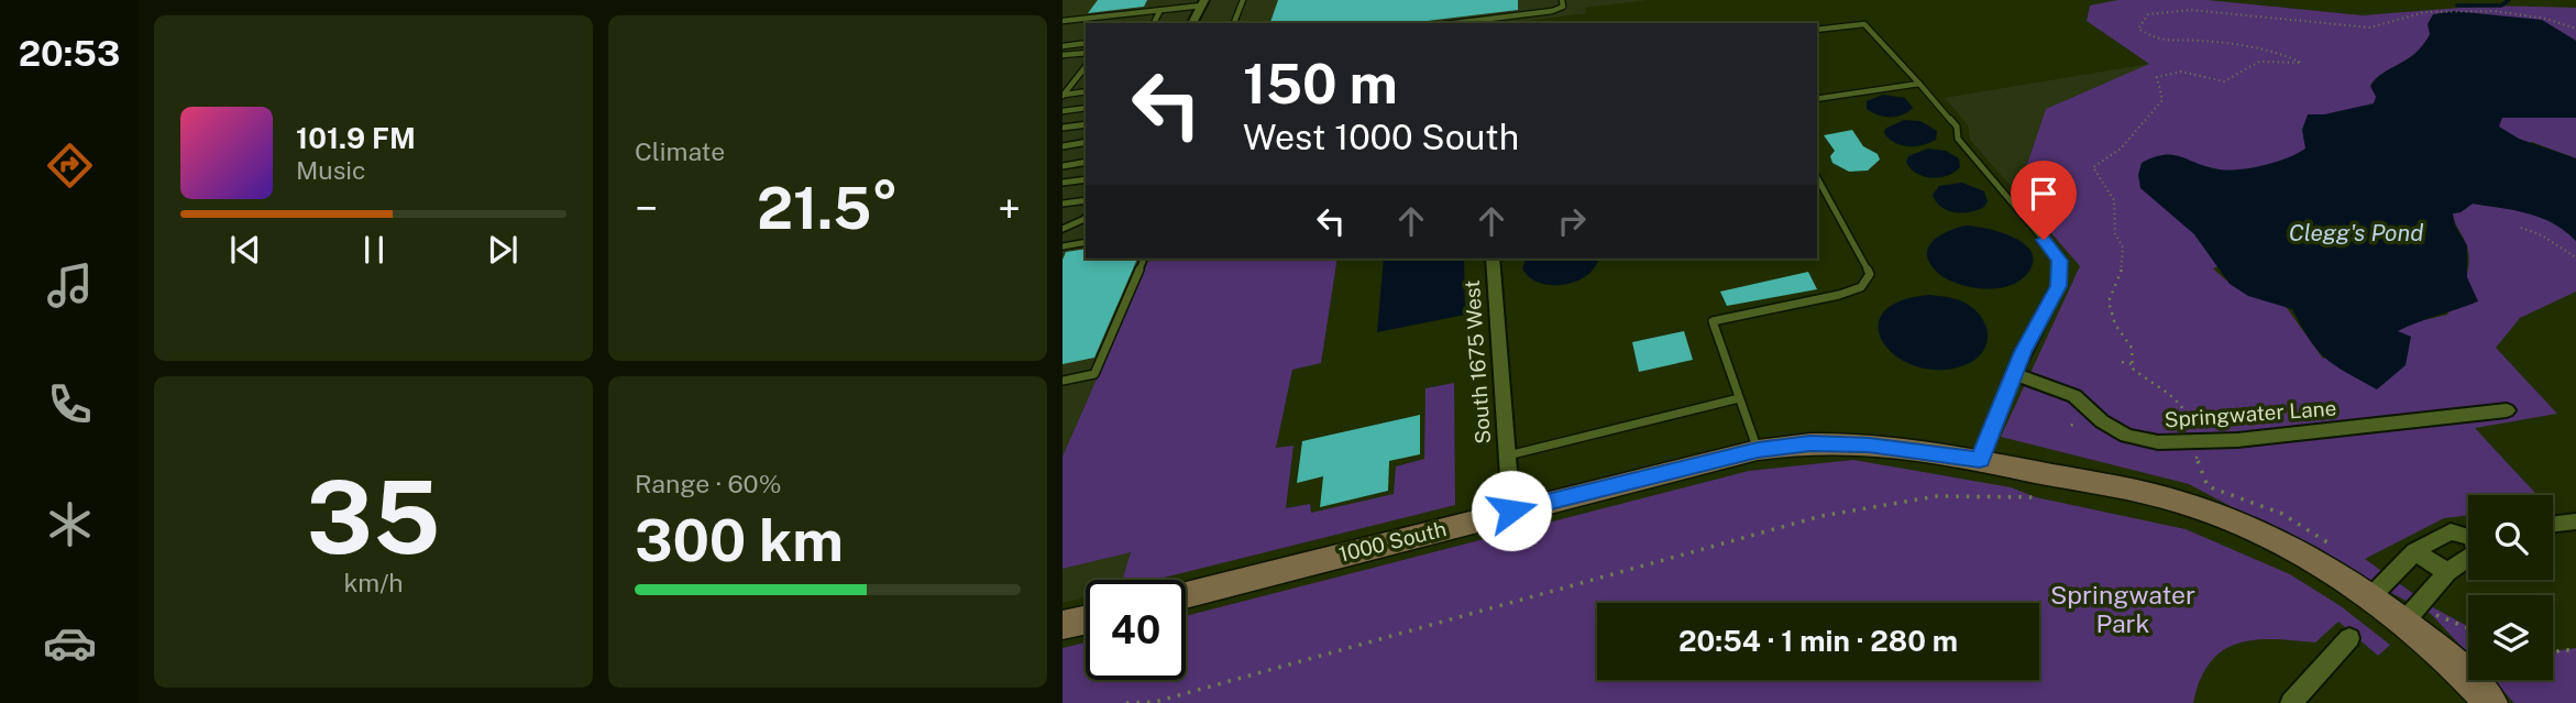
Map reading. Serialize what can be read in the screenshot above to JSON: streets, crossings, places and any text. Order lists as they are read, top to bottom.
{
  "streets": {
    "street": ["South 1675 West", "Springwater Lane", "1000 South"]
  },
  "crossings": [
    ["South 1675 West", "1000 South"]
  ],
  "water": ["Clegg's Pond"],
  "parks": ["Springwater Park"],
  "page": {
    "tabs": "20:53",
    "tile": [
      "Climate",
      ["35", "km/h"],
      ["Range · 60%", "300 km"]
    ],
    "turn": ["150 m", "West 1000 South"],
    "song": ["101.9 FM", "Music"],
    "heat": ["−", "21.5°", "+"],
    "limit": "40",
    "trip": "20:54 · 1 min · 280 m"
  }
}
